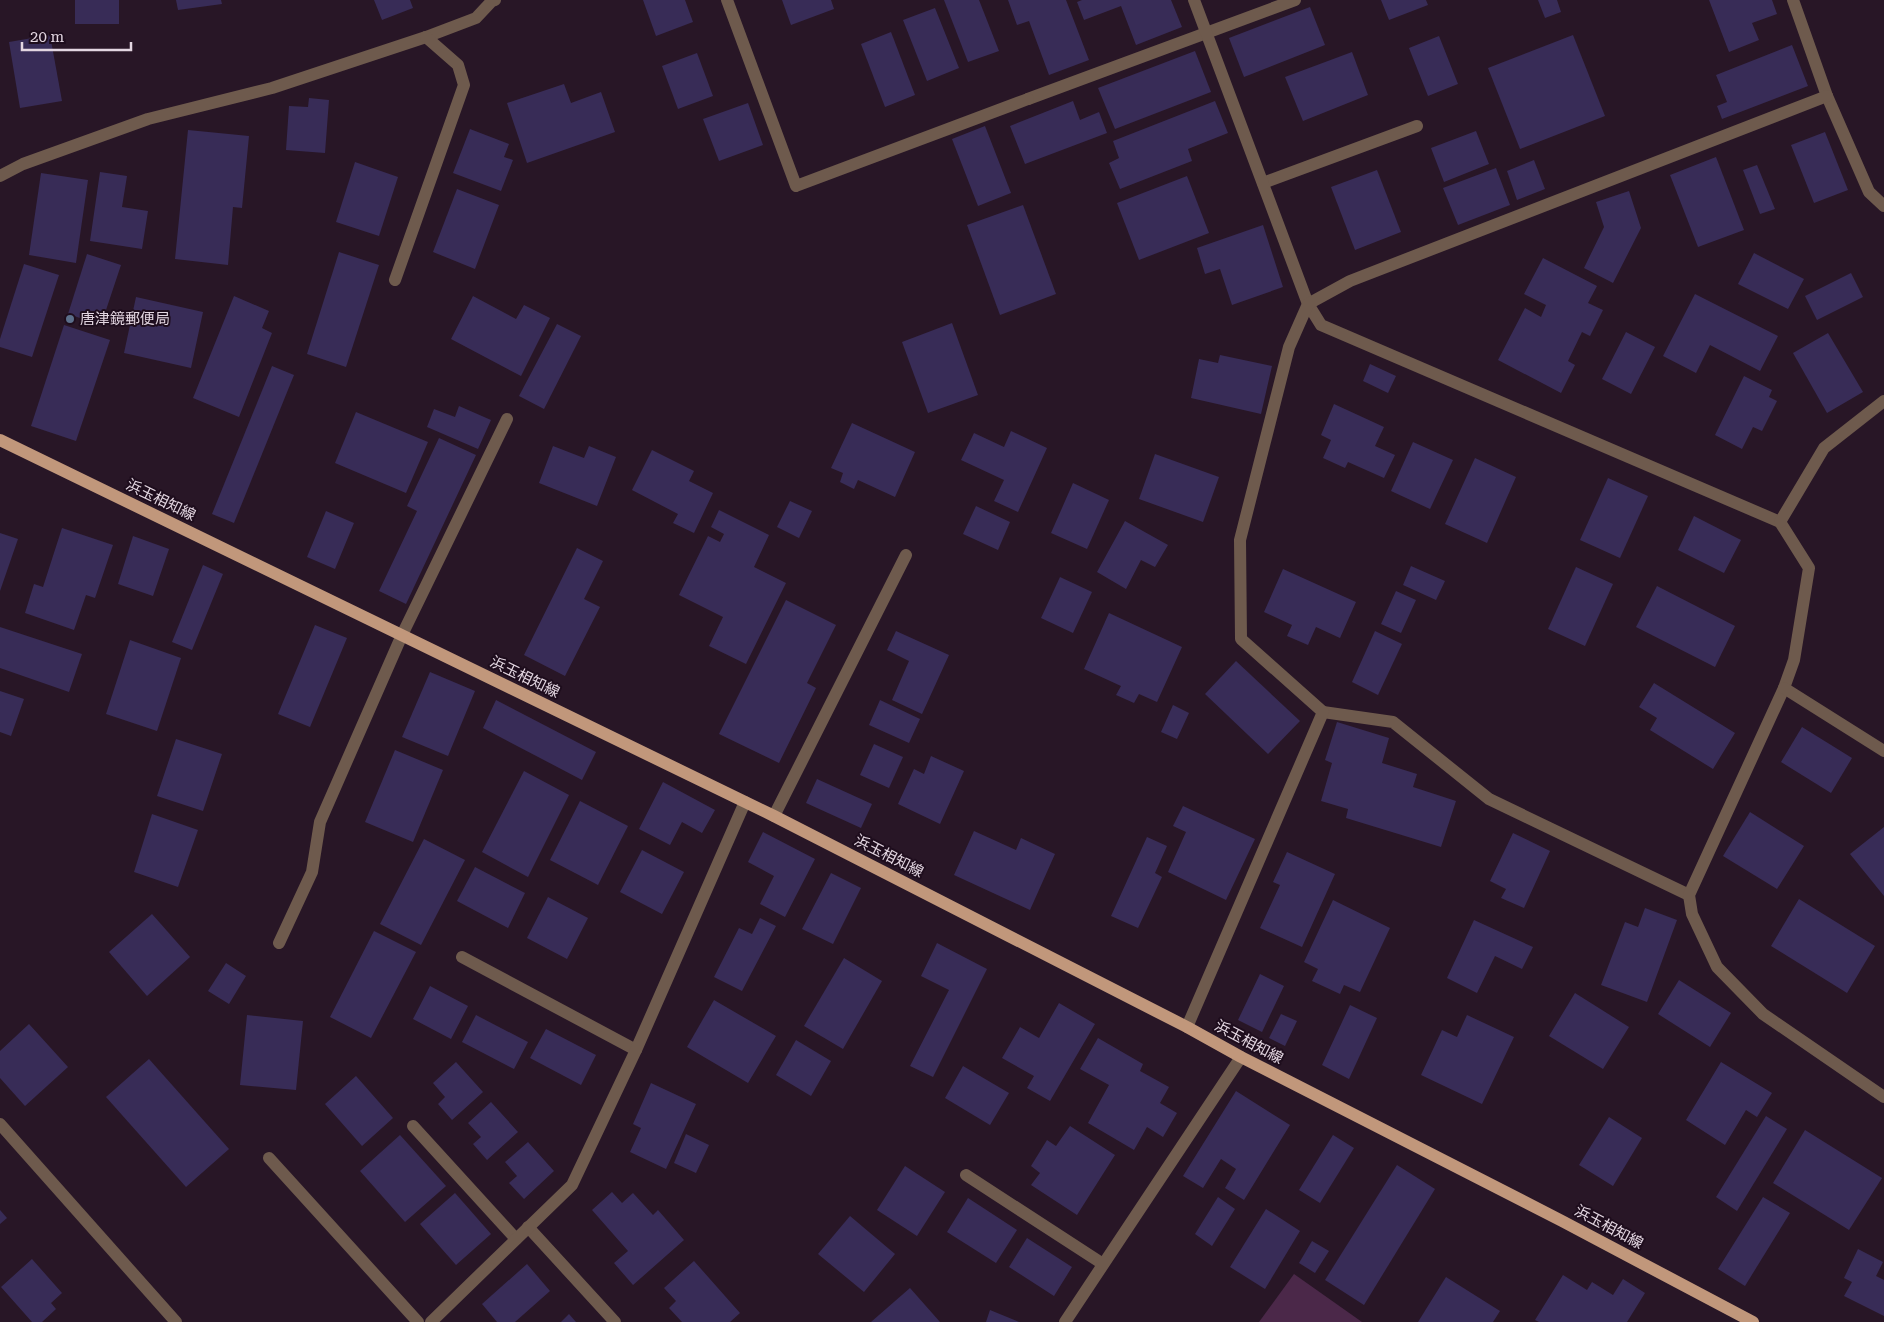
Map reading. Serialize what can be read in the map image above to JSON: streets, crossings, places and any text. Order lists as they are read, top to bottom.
{
  "streets": {
    "main road": ["浜玉相知線"]
  },
  "places": ["唐津鏡郵便局"],
  "scale_bar": "20 m"
}
